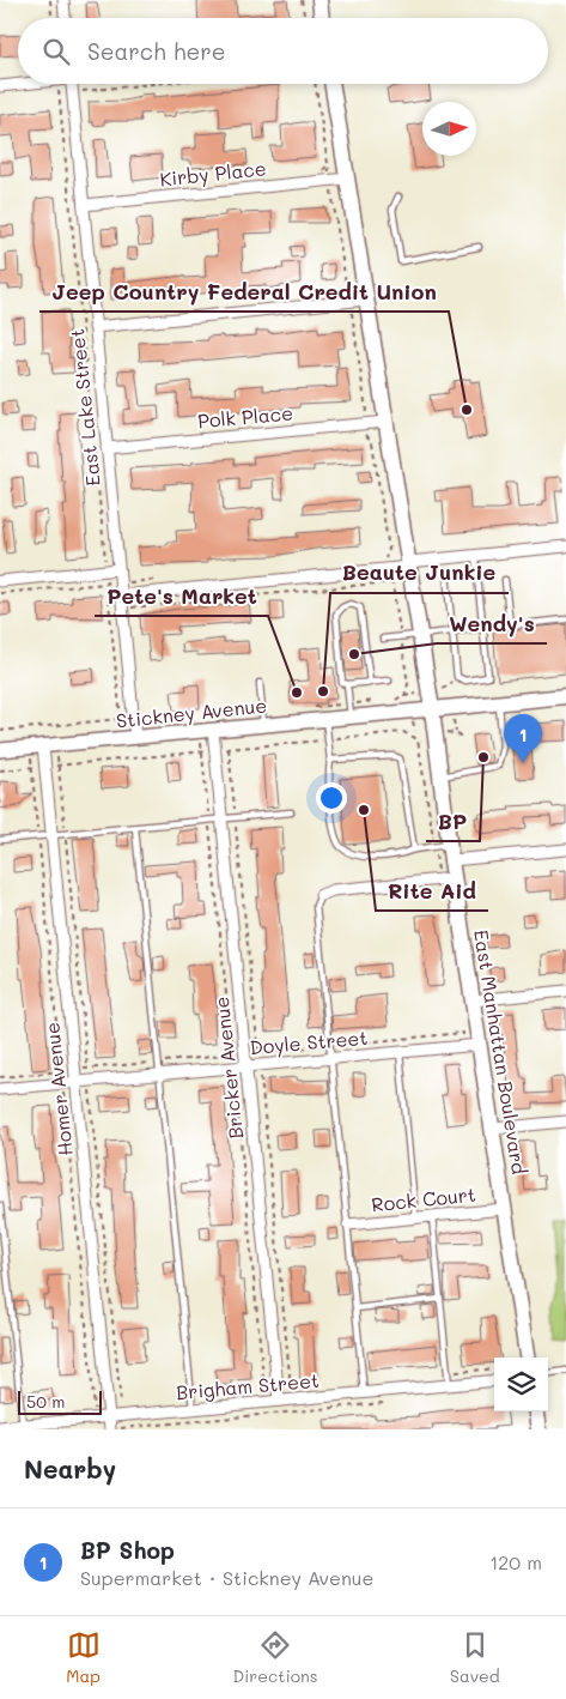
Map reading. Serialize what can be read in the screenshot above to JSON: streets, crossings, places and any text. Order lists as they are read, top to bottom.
{
  "streets": {
    "main road": ["Stickney Avenue", "East Manhattan Boulevard"],
    "street": [
      "Kirby Place",
      "East Lake Street",
      "Polk Place",
      "Doyle Street",
      "Bricker Avenue",
      "Homer Avenue",
      "Rock Court",
      "Brigham Street"
    ]
  },
  "crossings": [
    ["Kirby Place", "East Lake Street"],
    ["Kirby Place", "East Manhattan Boulevard"],
    ["East Lake Street", "Polk Place"],
    ["East Lake Street", "Stickney Avenue"],
    ["Polk Place", "East Manhattan Boulevard"],
    ["Stickney Avenue", "East Manhattan Boulevard"],
    ["Stickney Avenue", "Bricker Avenue"],
    ["Stickney Avenue", "Homer Avenue"],
    ["Doyle Street", "East Manhattan Boulevard"],
    ["Doyle Street", "Bricker Avenue"],
    ["Doyle Street", "Homer Avenue"],
    ["East Manhattan Boulevard", "Rock Court"],
    ["Bricker Avenue", "Brigham Street"],
    ["Homer Avenue", "Brigham Street"]
  ],
  "places": [
    "Jeep Country Federal Credit Union",
    "Wendy's",
    "Beaute Junkie",
    "Pete's Market",
    "BP",
    "Rite Aid"
  ],
  "scale_bar": "50 m",
  "north": "right",
  "page": {
    "search": "Search here",
    "pins": "1",
    "scale": "50 m",
    "heading": "Nearby",
    "list": [
      {
        "mark": "1",
        "name": "BP Shop",
        "note": "Supermarket · Stickney Avenue",
        "value": "120 m"
      }
    ],
    "nav": ["Map", "Directions", "Saved"]
  }
}
